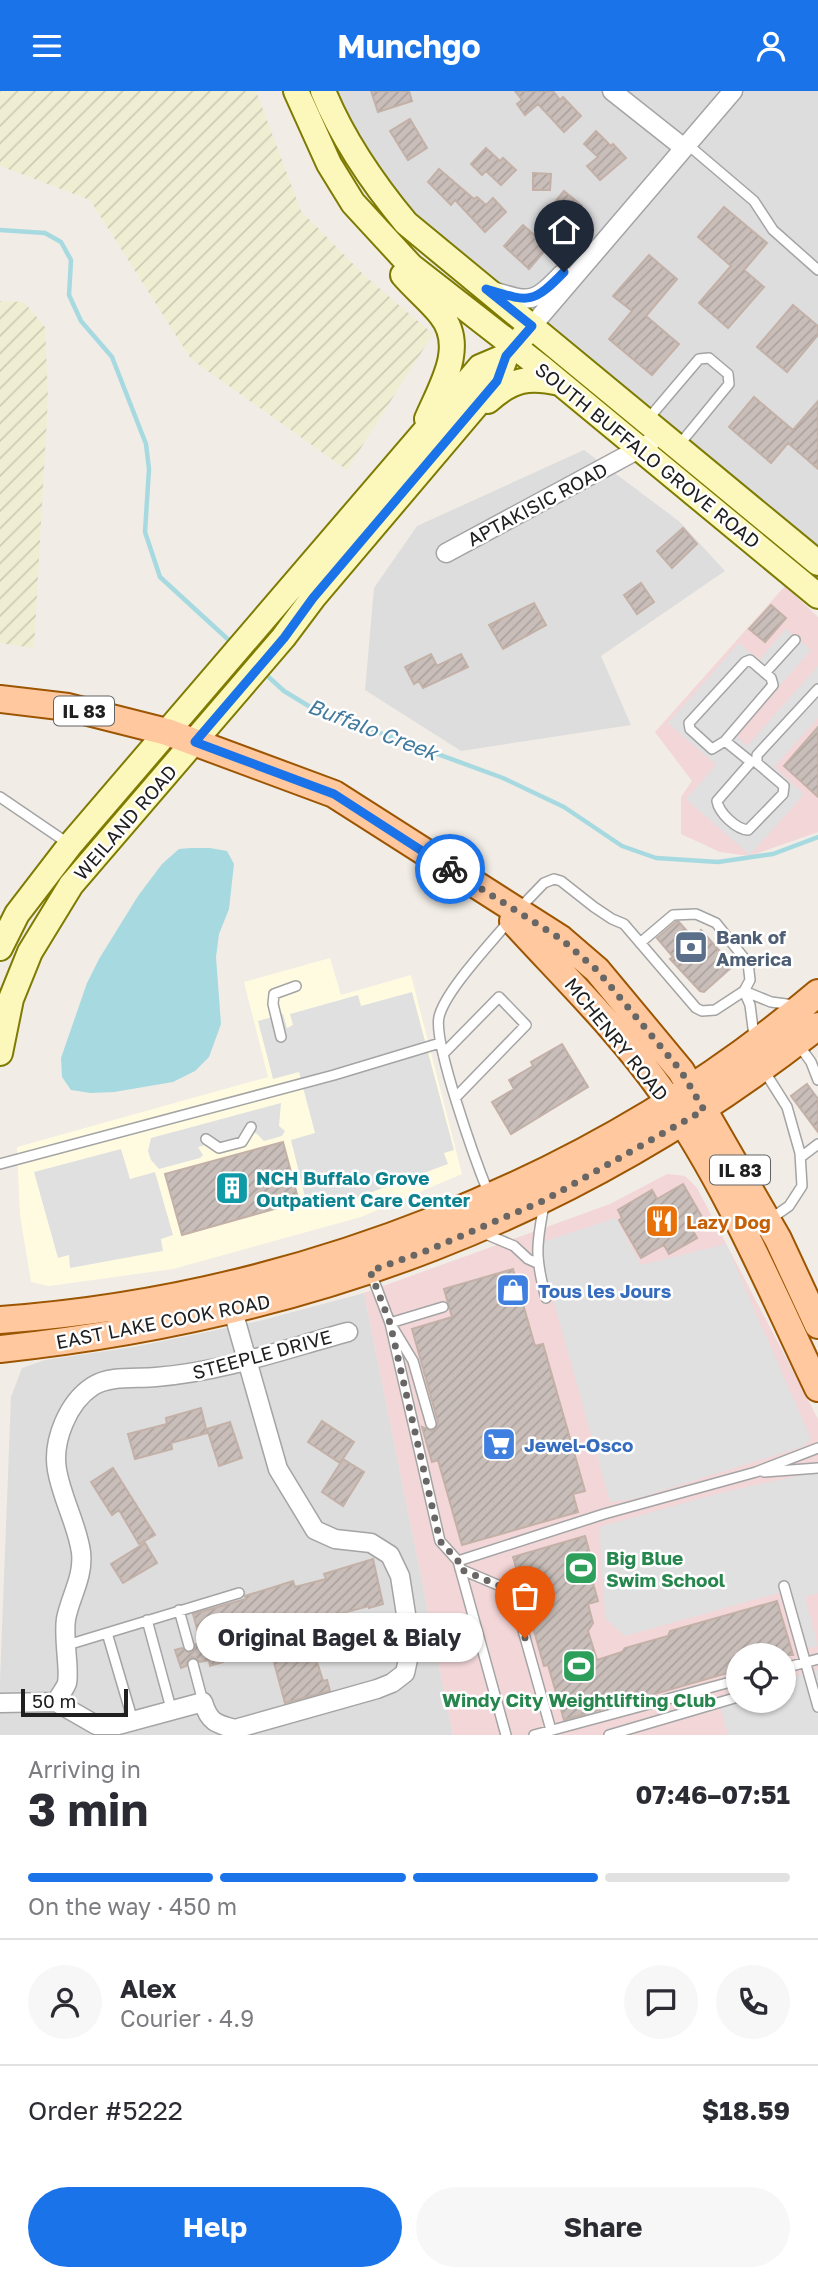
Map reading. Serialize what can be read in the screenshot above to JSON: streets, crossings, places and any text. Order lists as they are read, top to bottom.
{
  "streets": {
    "main road": [
      "SOUTH BUFFALO GROVE ROAD",
      "IL 83",
      "WEILAND ROAD",
      "MCHENRY ROAD",
      "EAST LAKE COOK ROAD"
    ],
    "street": ["APTAKISIC ROAD", "STEEPLE DRIVE"]
  },
  "crossings": [
    ["SOUTH BUFFALO GROVE ROAD", "APTAKISIC ROAD"],
    ["SOUTH BUFFALO GROVE ROAD", "WEILAND ROAD"],
    ["WEILAND ROAD", "MCHENRY ROAD"],
    ["MCHENRY ROAD", "EAST LAKE COOK ROAD"]
  ],
  "water": ["Buffalo Creek"],
  "places": {
    "bank": ["Bank of America"],
    "building": ["NCH Buffalo Grove Outpatient Care Center"],
    "restaurant": ["Lazy Dog"],
    "shop": ["Tous les Jours"],
    "supermarket": ["Jewel-Osco"],
    "sports": ["Big Blue Swim School", "Windy City Weightlifting Club"],
    "other": ["Original Bagel & Bialy"]
  },
  "scale_bar": "50 m",
  "page": {
    "header": "Munchgo",
    "bubble": "Original Bagel & Bialy",
    "scale": "50 m",
    "heading": ["3 min", "Arriving in", "07:46–07:51"],
    "panel": [
      "Alex",
      "Courier · 4.9",
      "Order #5222",
      "$18.59"
    ],
    "bar": "On the way · 450 m",
    "buttons": ["Help", "Share"]
  }
}
